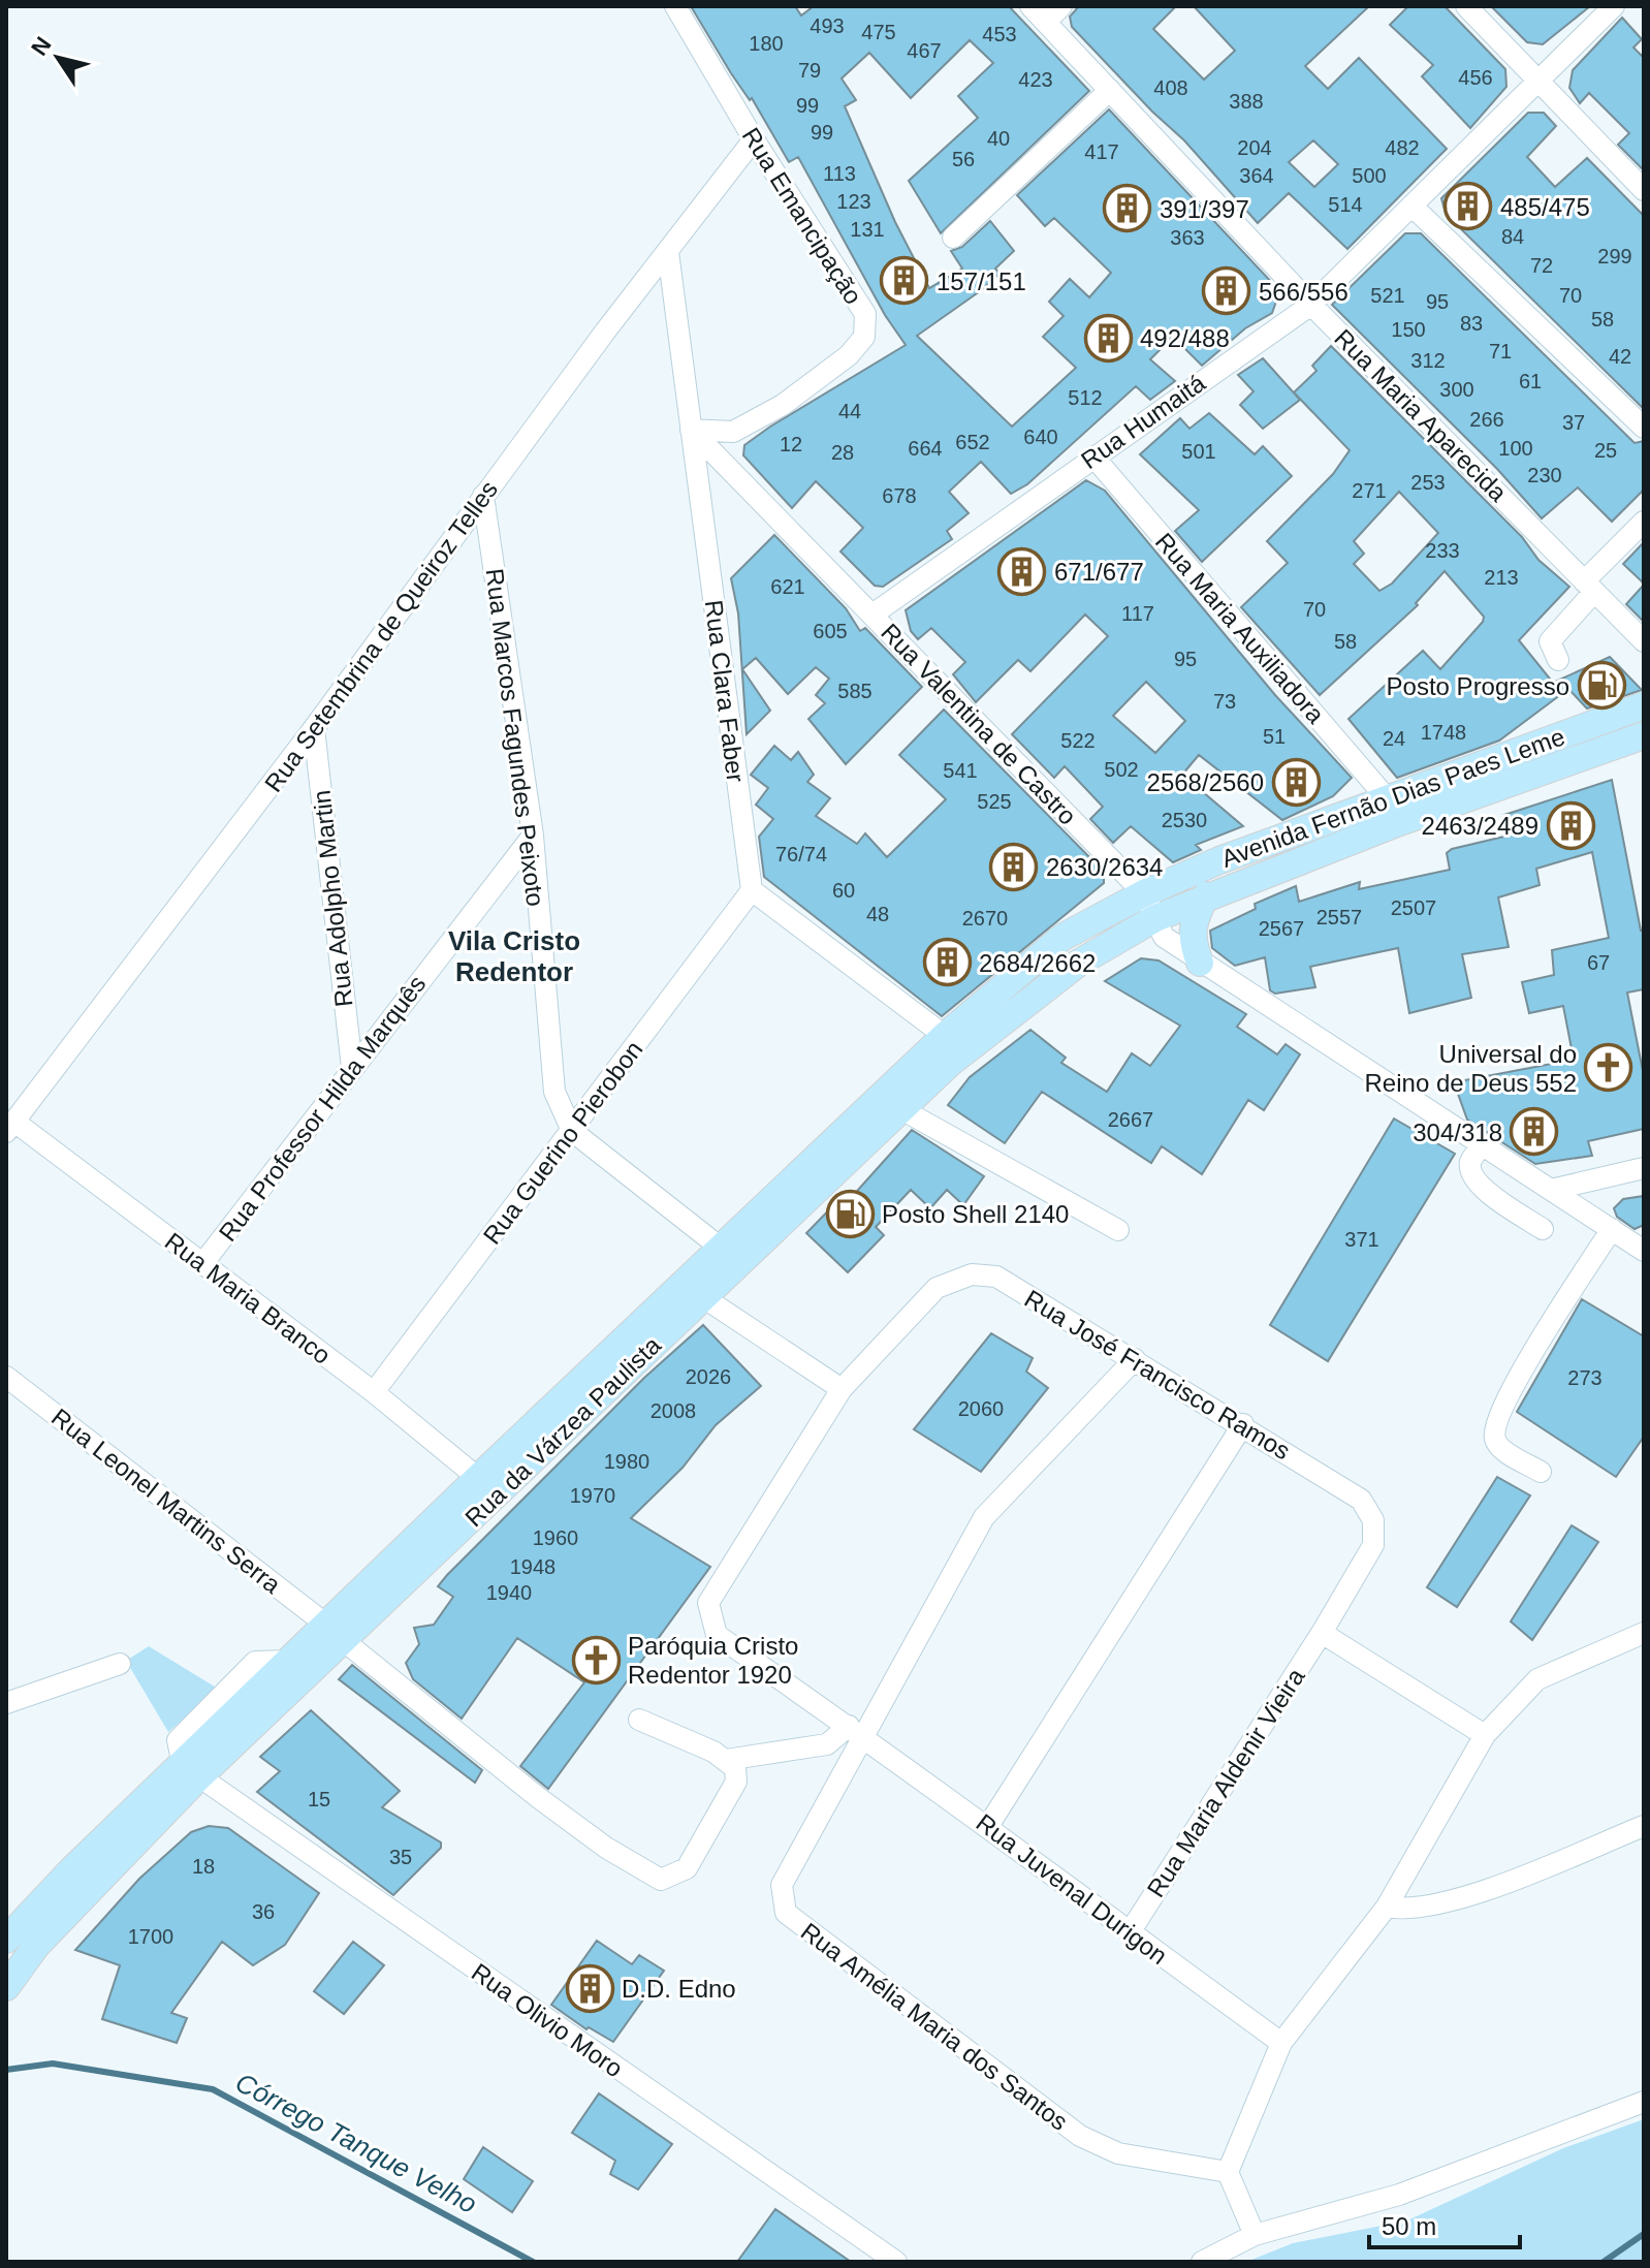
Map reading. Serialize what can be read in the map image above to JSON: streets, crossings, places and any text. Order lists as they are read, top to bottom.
{
  "streets": {
    "main road": ["Avenida Fernão Dias Paes Leme", "Rua da Várzea Paulista"],
    "street": [
      "Rua Emancipação",
      "Rua Maria Aparecida",
      "Rua Humaitá",
      "Rua Maria Auxiliadora",
      "Rua Setembrina de Queiroz Telles",
      "Rua Clara Faber",
      "Rua Valentina de Castro",
      "Rua Marcos Fagundes Peixoto",
      "Rua Adolpho Martin",
      "Rua Professor Hilda Marquês",
      "Rua Guerino Pierobon",
      "Rua Maria Branco",
      "Rua José Francisco Ramos",
      "Rua Leonel Martins Serra",
      "Rua Maria Aldenir Vieira",
      "Rua Juvenal Durigon",
      "Rua Olivio Moro",
      "Rua Amélia Maria dos Santos"
    ]
  },
  "crossings": [
    ["Rua Emancipação", "Rua Setembrina de Queiroz Telles"],
    ["Rua Emancipação", "Rua Clara Faber"],
    ["Rua Emancipação", "Rua Valentina de Castro"],
    ["Rua Maria Aparecida", "Rua Humaitá"],
    ["Rua Humaitá", "Rua Maria Auxiliadora"],
    ["Rua Humaitá", "Rua Valentina de Castro"],
    ["Rua Maria Auxiliadora", "Avenida Fernão Dias Paes Leme"],
    ["Rua Setembrina de Queiroz Telles", "Rua Clara Faber"],
    ["Rua Setembrina de Queiroz Telles", "Rua Marcos Fagundes Peixoto"],
    ["Rua Setembrina de Queiroz Telles", "Rua Adolpho Martin"],
    ["Rua Setembrina de Queiroz Telles", "Rua Maria Branco"],
    ["Rua Clara Faber", "Rua Valentina de Castro"],
    ["Rua Clara Faber", "Rua Guerino Pierobon"],
    ["Rua Valentina de Castro", "Avenida Fernão Dias Paes Leme"],
    ["Rua Valentina de Castro", "Rua da Várzea Paulista"],
    ["Rua Marcos Fagundes Peixoto", "Rua Professor Hilda Marquês"],
    ["Rua Marcos Fagundes Peixoto", "Rua Guerino Pierobon"],
    ["Rua Marcos Fagundes Peixoto", "Rua da Várzea Paulista"],
    ["Avenida Fernão Dias Paes Leme", "Rua da Várzea Paulista"],
    ["Rua Adolpho Martin", "Rua Professor Hilda Marquês"],
    ["Rua Professor Hilda Marquês", "Rua Maria Branco"],
    ["Rua Guerino Pierobon", "Rua Maria Branco"],
    ["Rua Maria Branco", "Rua da Várzea Paulista"],
    ["Rua José Francisco Ramos", "Rua Maria Aldenir Vieira"],
    ["Rua José Francisco Ramos", "Rua Juvenal Durigon"],
    ["Rua José Francisco Ramos", "Rua Amélia Maria dos Santos"],
    ["Rua da Várzea Paulista", "Rua Leonel Martins Serra"],
    ["Rua da Várzea Paulista", "Rua Olivio Moro"],
    ["Rua Maria Aldenir Vieira", "Rua Juvenal Durigon"],
    ["Rua Juvenal Durigon", "Rua Amélia Maria dos Santos"]
  ],
  "districts": ["Vila Cristo Redentor"],
  "water": ["Córrego Tanque Velho"],
  "places": {
    "building": [
      "485/475",
      "391/397",
      "157/151",
      "566/556",
      "492/488",
      "671/677",
      "2568/2560",
      "2463/2489",
      "2630/2634",
      "2684/2662",
      "304/318",
      "D.D. Edno"
    ],
    "fuel station": ["Posto Progresso", "Posto Shell 2140"],
    "church": ["Universal do Reino de Deus 552", "Paróquia Cristo Redentor 1920"]
  },
  "house_numbers": [
    "493",
    "475",
    "453",
    "180",
    "467",
    "79",
    "456",
    "423",
    "408",
    "388",
    "99",
    "99",
    "40",
    "204",
    "482",
    "417",
    "56",
    "113",
    "364",
    "500",
    "123",
    "514",
    "131",
    "84",
    "363",
    "299",
    "72",
    "521",
    "70",
    "95",
    "58",
    "83",
    "150",
    "71",
    "42",
    "312",
    "61",
    "300",
    "512",
    "44",
    "266",
    "37",
    "640",
    "652",
    "12",
    "664",
    "100",
    "25",
    "501",
    "28",
    "230",
    "253",
    "271",
    "678",
    "233",
    "213",
    "621",
    "70",
    "117",
    "605",
    "58",
    "95",
    "585",
    "73",
    "1748",
    "51",
    "24",
    "522",
    "502",
    "541",
    "525",
    "2530",
    "76/74",
    "60",
    "2507",
    "48",
    "2557",
    "2670",
    "2567",
    "67",
    "2667",
    "371",
    "2026",
    "273",
    "2060",
    "2008",
    "1980",
    "1970",
    "1960",
    "1948",
    "1940",
    "15",
    "35",
    "18",
    "36",
    "1700"
  ],
  "scale_bar": "50 m",
  "north": "top left"
}
